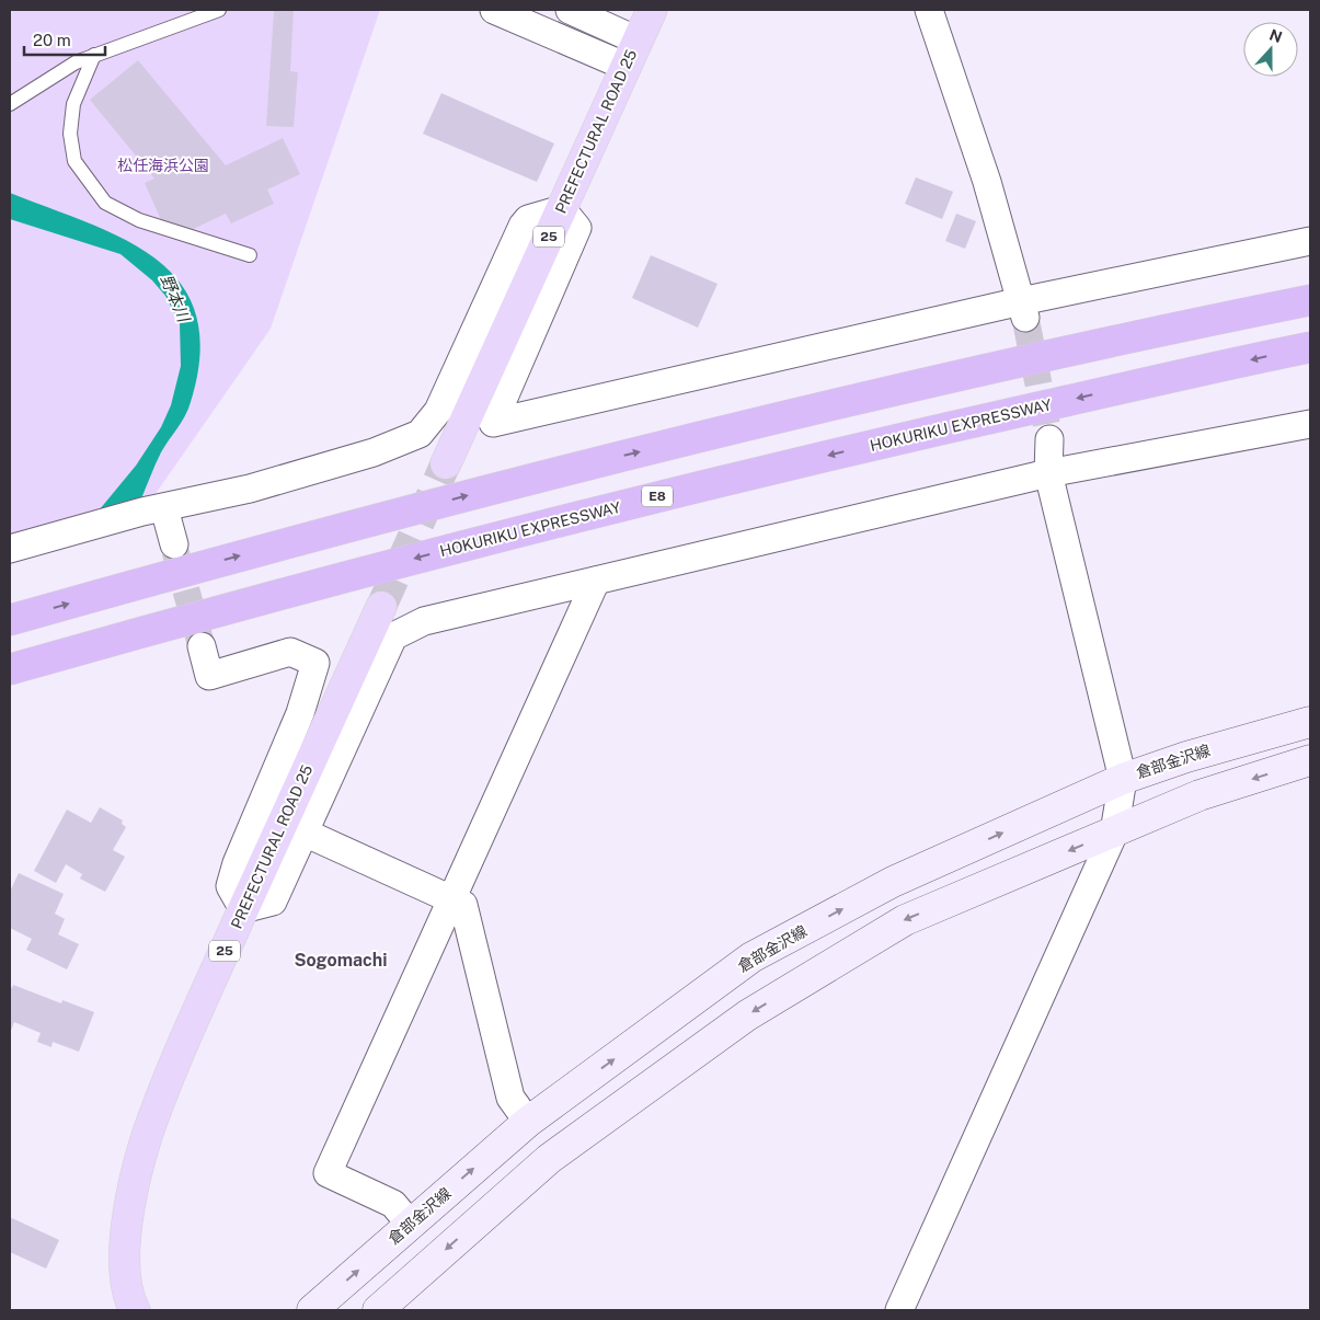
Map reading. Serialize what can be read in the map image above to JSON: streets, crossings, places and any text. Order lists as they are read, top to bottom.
{
  "streets": {
    "highway": ["HOKURIKU EXPRESSWAY", "E8"],
    "main road": ["PREFECTURAL ROAD 25", "25", "倉部金沢線"]
  },
  "districts": ["Sogomachi"],
  "water": ["野本川"],
  "parks": ["松任海浜公園"],
  "scale_bar": "20 m",
  "north": "top"
}
